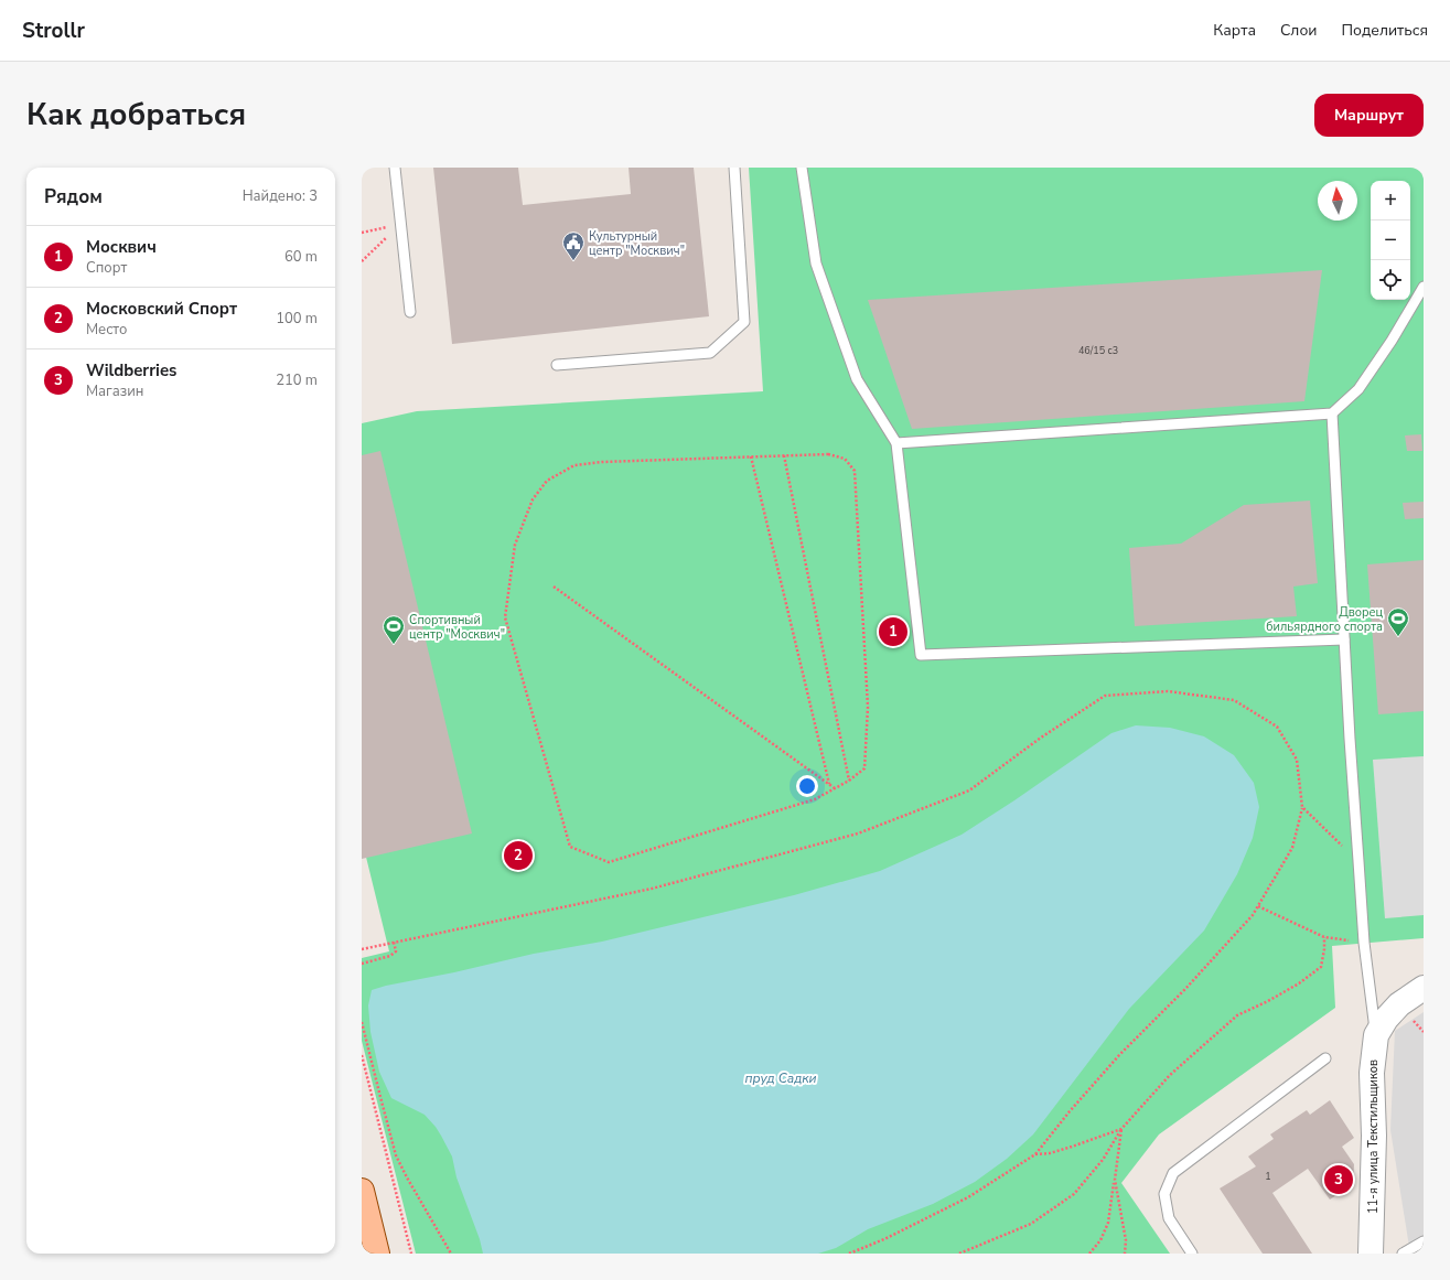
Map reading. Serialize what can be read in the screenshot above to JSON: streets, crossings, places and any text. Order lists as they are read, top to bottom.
{
  "streets": {
    "street": ["11-я улица Текстильщиков"]
  },
  "water": ["пруд Садки"],
  "places": {
    "public building": ["Культурный центр \"Москвич\""],
    "sports": ["Дворец бильярдного спорта", "Спортивный центр \"Москвич\""]
  },
  "house_numbers": ["46/15 с3", "1"],
  "north": "top",
  "page": {
    "header": "Strollr",
    "nav": ["Карта", "Слои", "Поделиться"],
    "title": "Как добраться",
    "buttons": "Маршрут",
    "heading": ["Рядом", "Найдено: 3"],
    "map_buttons": ["+", "−"],
    "list": [
      {
        "mark": "1",
        "name": "Москвич",
        "note": "Спорт",
        "value": "60 m"
      },
      {
        "mark": "2",
        "name": "Московский Спорт",
        "note": "Место",
        "value": "100 m"
      },
      {
        "mark": "3",
        "name": "Wildberries",
        "note": "Магазин",
        "value": "210 m"
      }
    ],
    "pins": ["1", "2", "3"]
  }
}
